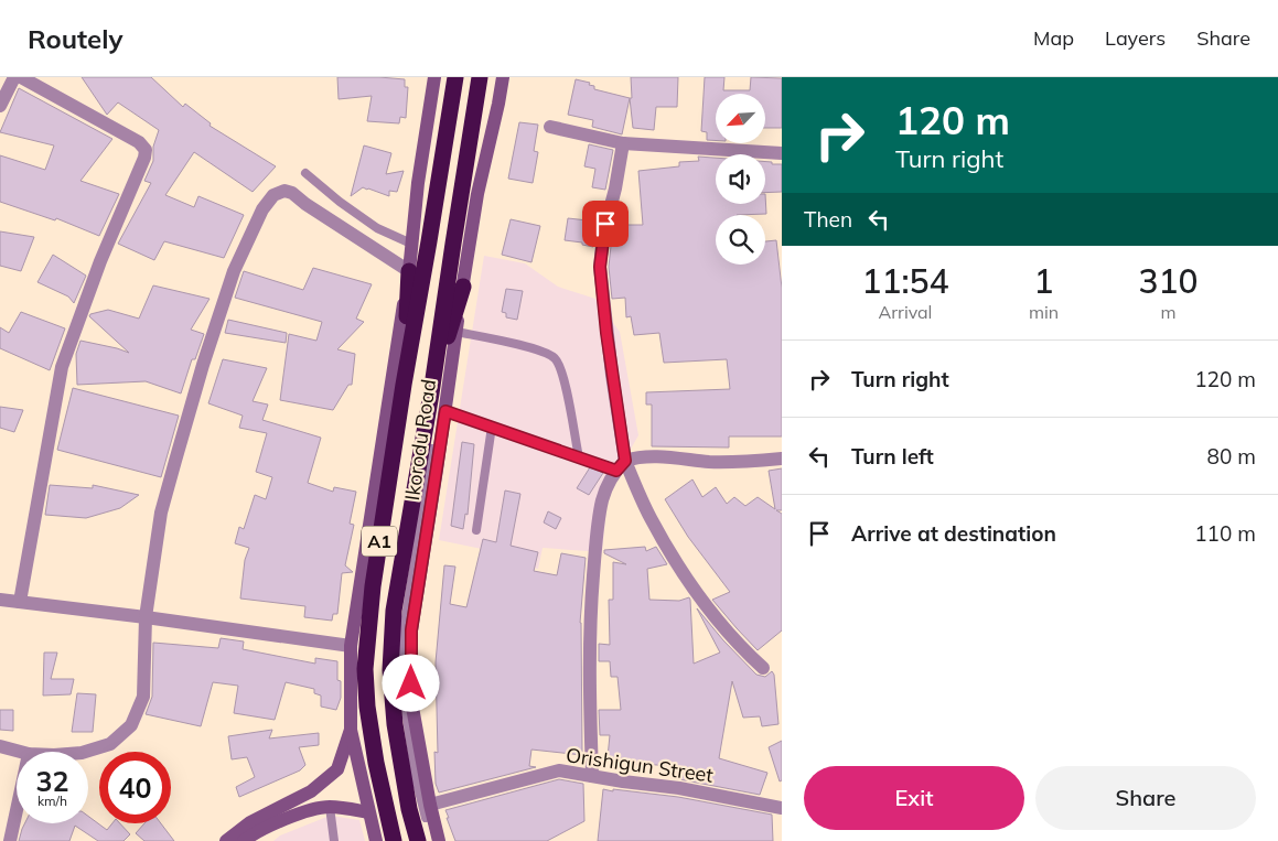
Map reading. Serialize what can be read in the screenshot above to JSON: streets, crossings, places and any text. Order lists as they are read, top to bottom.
{
  "streets": {
    "highway": ["Ikorodu Road", "A1"],
    "street": ["Orishigun Street"]
  },
  "crossings": [
    ["Ikorodu Road", "Orishigun Street"]
  ],
  "north": "bottom left",
  "page": {
    "header": "Routely",
    "nav": ["Map", "Layers", "Share"],
    "turn": ["120 m", "Turn right"],
    "then": "Then",
    "eta": [
      "11:54",
      "Arrival",
      "1",
      "min",
      "310",
      "m"
    ],
    "list": [
      {
        "name": "Turn right",
        "value": "120 m"
      },
      {
        "name": "Turn left",
        "value": "80 m"
      },
      {
        "name": "Arrive at destination",
        "value": "110 m"
      }
    ],
    "speed": "32 km/h",
    "limit": "40",
    "buttons": ["Exit", "Share"]
  }
}
